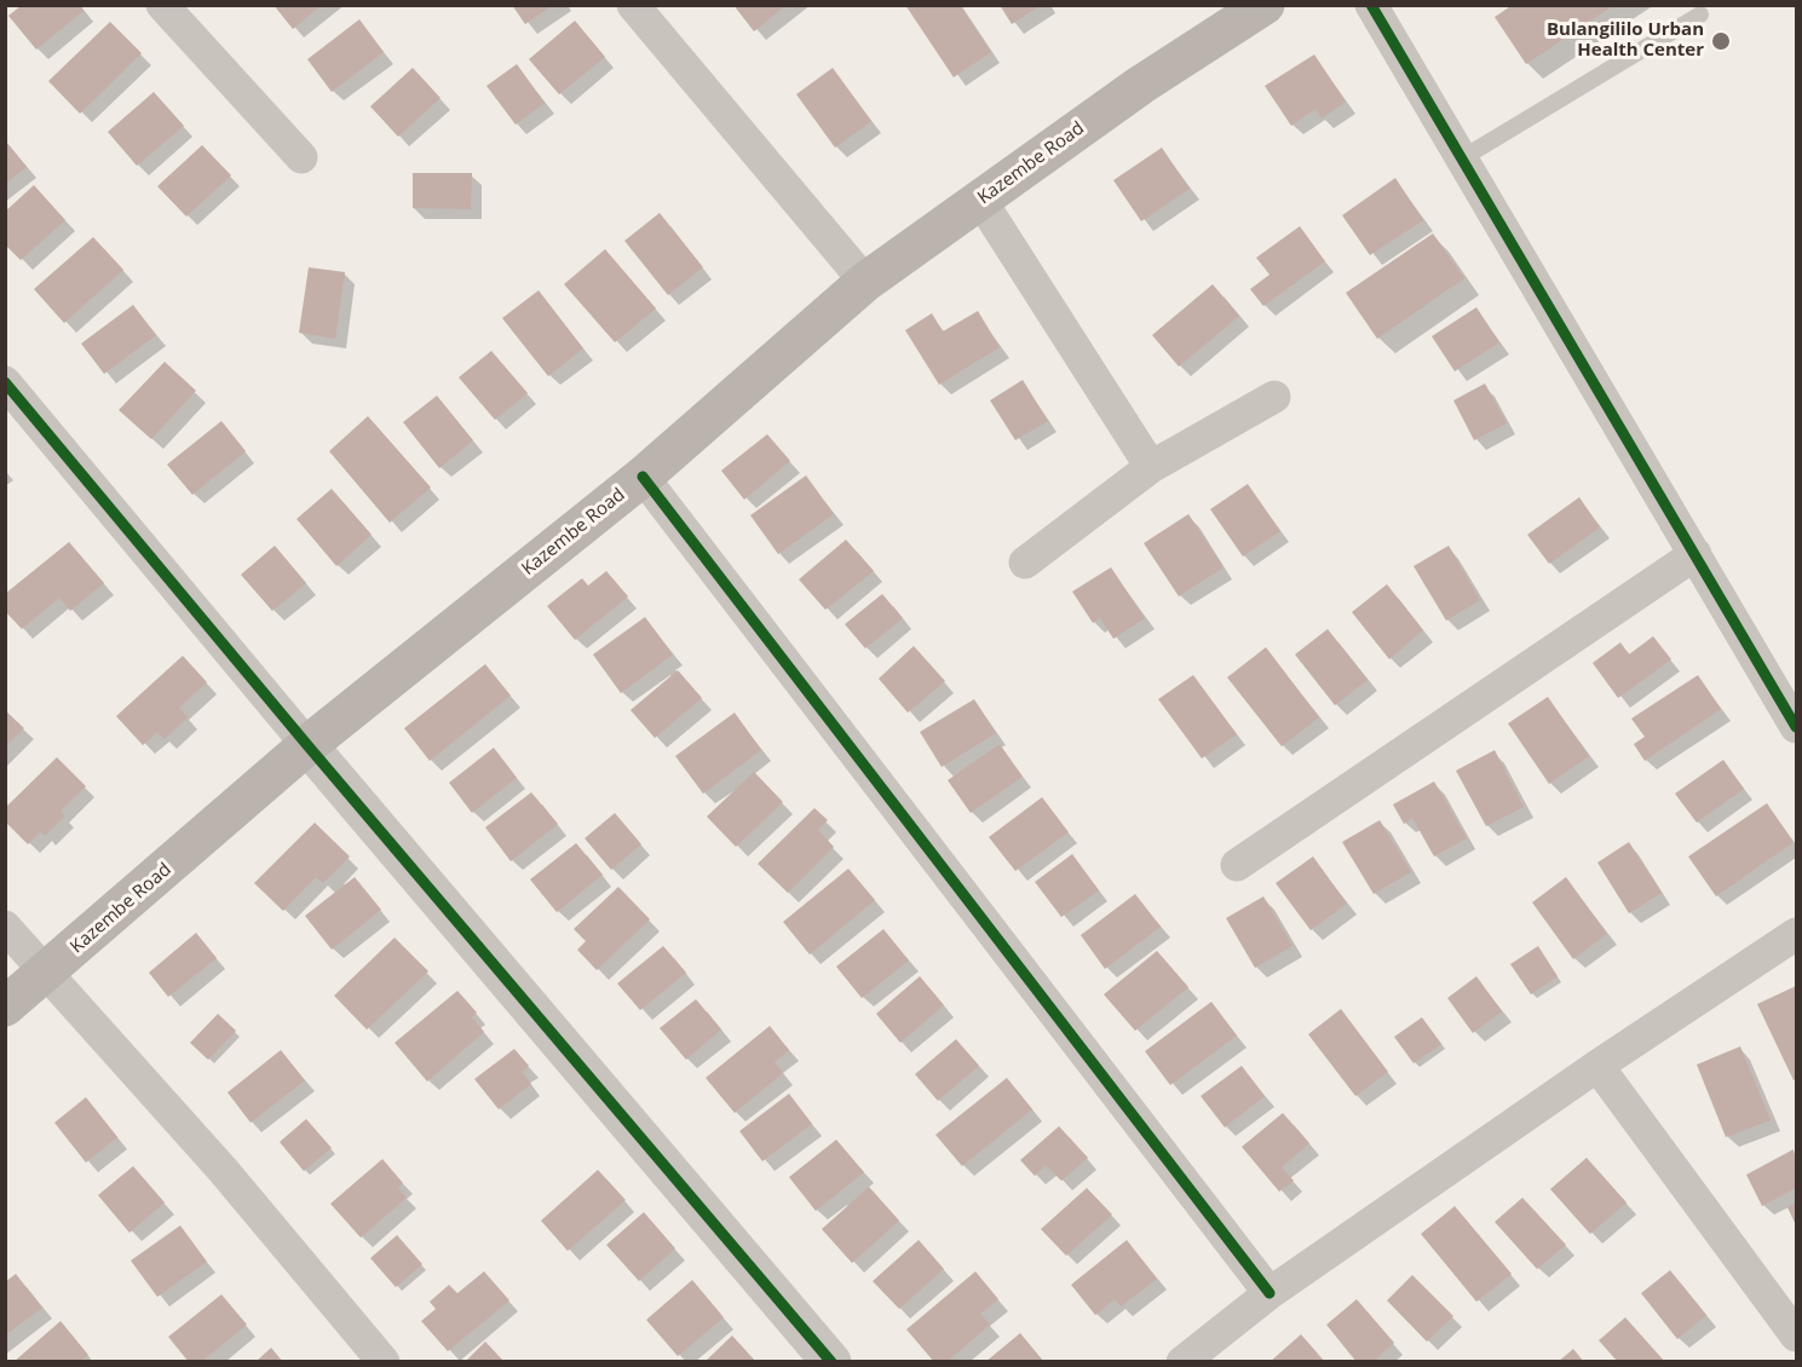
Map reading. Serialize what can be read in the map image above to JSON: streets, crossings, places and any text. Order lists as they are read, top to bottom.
{
  "streets": {
    "main road": ["Kazembe Road"]
  },
  "places": ["Bulangililo Urban Health Center"]
}
